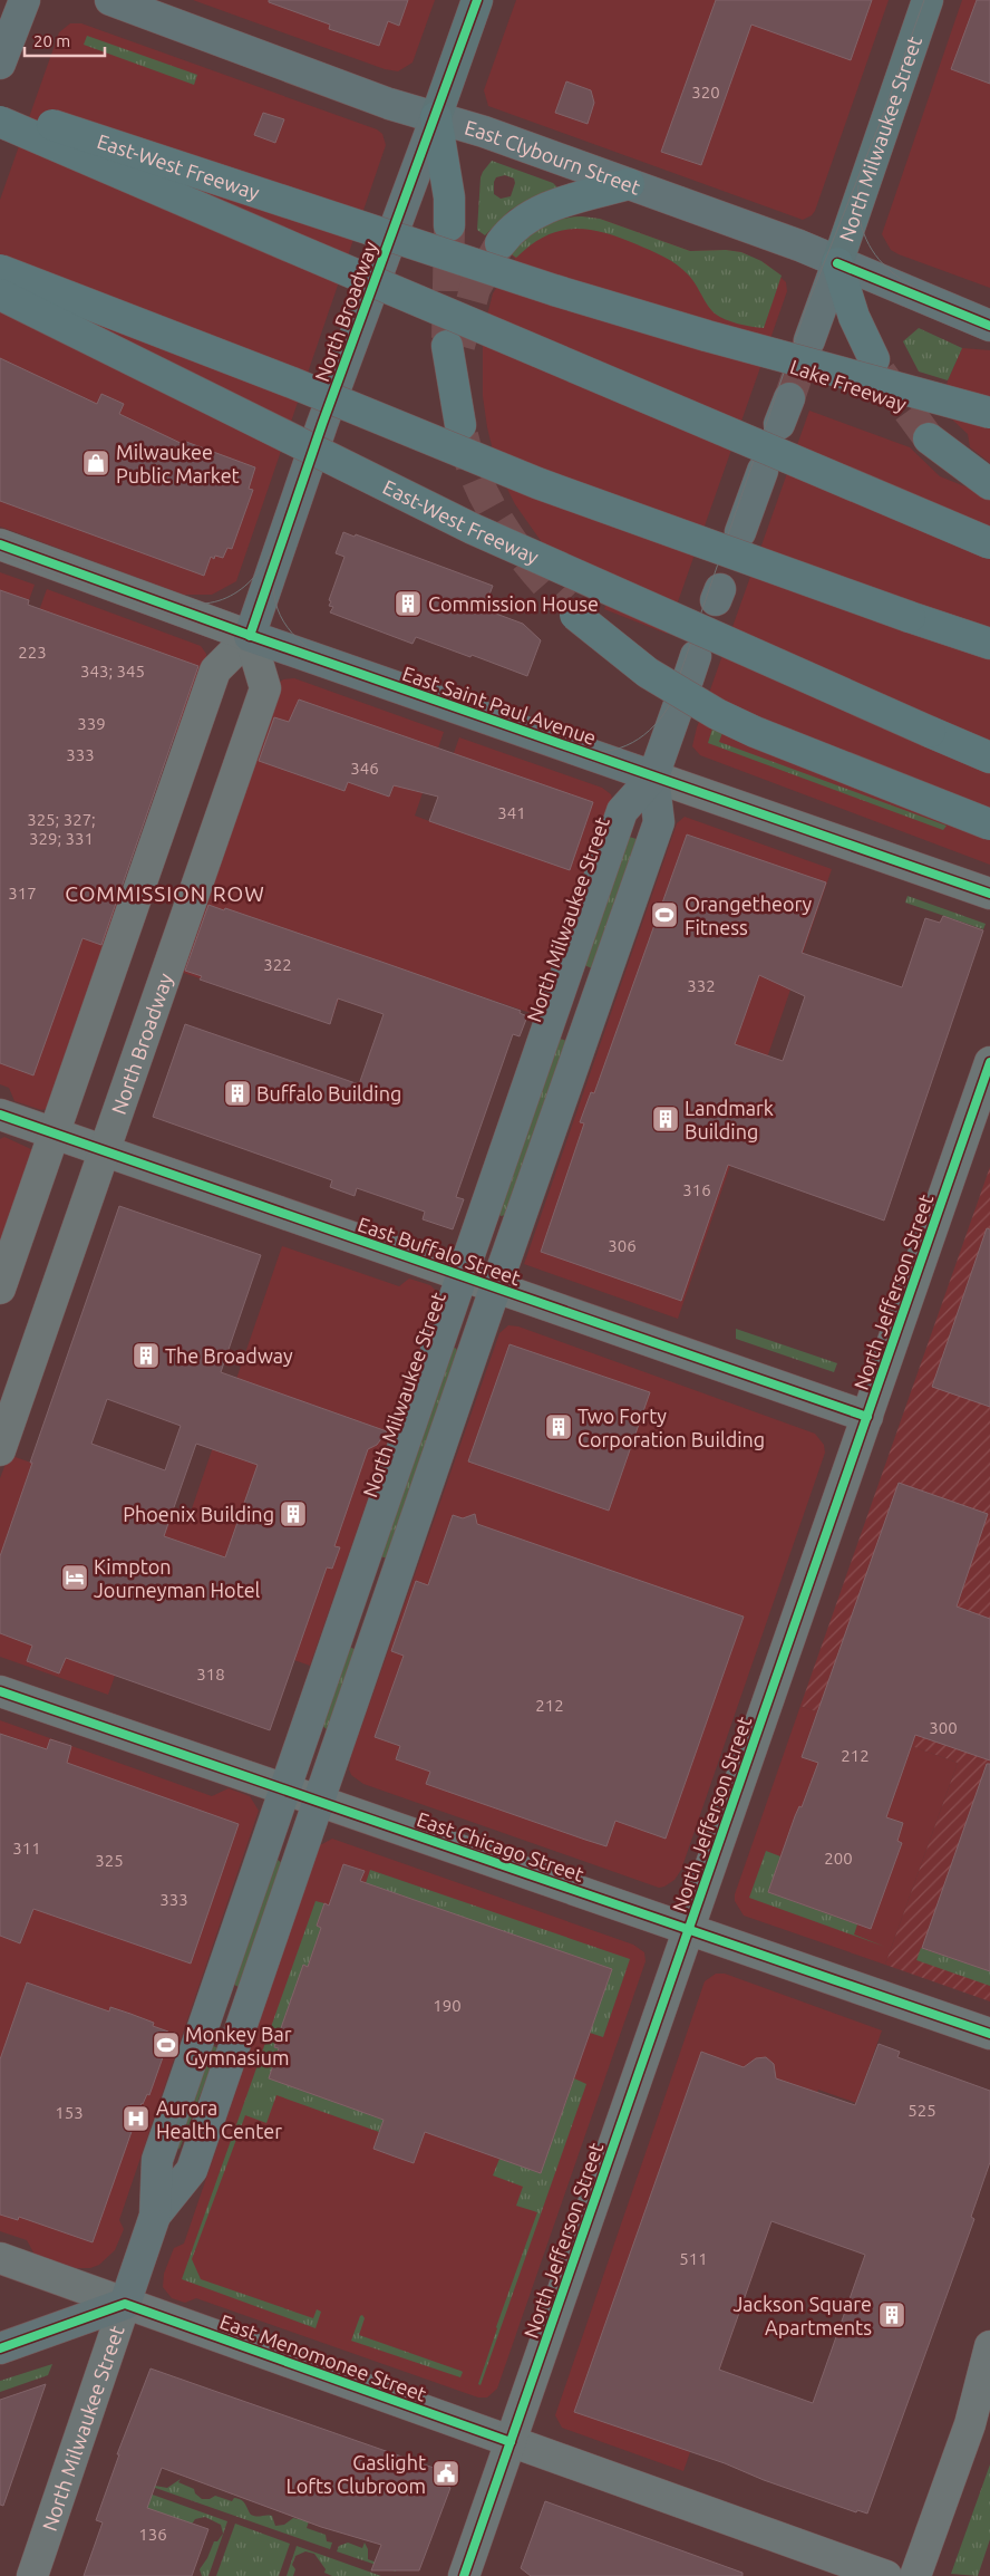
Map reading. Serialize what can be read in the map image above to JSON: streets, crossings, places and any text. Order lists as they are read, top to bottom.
{
  "streets": {
    "highway": ["East-West Freeway", "Lake Freeway"],
    "main road": [
      "North Milwaukee Street",
      "East Clybourn Street",
      "North Broadway",
      "East Saint Paul Avenue"
    ],
    "street": [
      "East Buffalo Street",
      "North Jefferson Street",
      "East Chicago Street",
      "East Menomonee Street"
    ]
  },
  "crossings": [
    ["North Milwaukee Street", "East Clybourn Street"],
    ["North Milwaukee Street", "East Saint Paul Avenue"],
    ["North Milwaukee Street", "East Buffalo Street"],
    ["North Milwaukee Street", "East Chicago Street"],
    ["North Milwaukee Street", "East Menomonee Street"],
    ["East Clybourn Street", "North Broadway"],
    ["East-West Freeway", "Lake Freeway"],
    ["North Broadway", "East Saint Paul Avenue"],
    ["North Broadway", "East Buffalo Street"],
    ["East Buffalo Street", "North Jefferson Street"],
    ["North Jefferson Street", "East Chicago Street"],
    ["North Jefferson Street", "East Menomonee Street"]
  ],
  "districts": ["COMMISSION ROW"],
  "places": {
    "shop": ["Milwaukee Public Market"],
    "building": [
      "Commission House",
      "Buffalo Building",
      "Landmark Building",
      "The Broadway",
      "Two Forty Corporation Building",
      "Phoenix Building",
      "Jackson Square Apartments"
    ],
    "sports": ["Orangetheory Fitness", "Monkey Bar Gymnasium"],
    "hotel": ["Kimpton Journeyman Hotel"],
    "hospital": ["Aurora Health Center"],
    "public building": ["Gaslight Lofts Clubroom"]
  },
  "house_numbers": [
    "320",
    "223",
    "343; 345",
    "339",
    "333",
    "346",
    "341",
    "325; 327; 329; 331",
    "317",
    "322",
    "332",
    "316",
    "306",
    "318",
    "212",
    "300",
    "212",
    "311",
    "200",
    "325",
    "333",
    "190",
    "525",
    "153",
    "511",
    "136"
  ],
  "scale_bar": "20 m"
}
